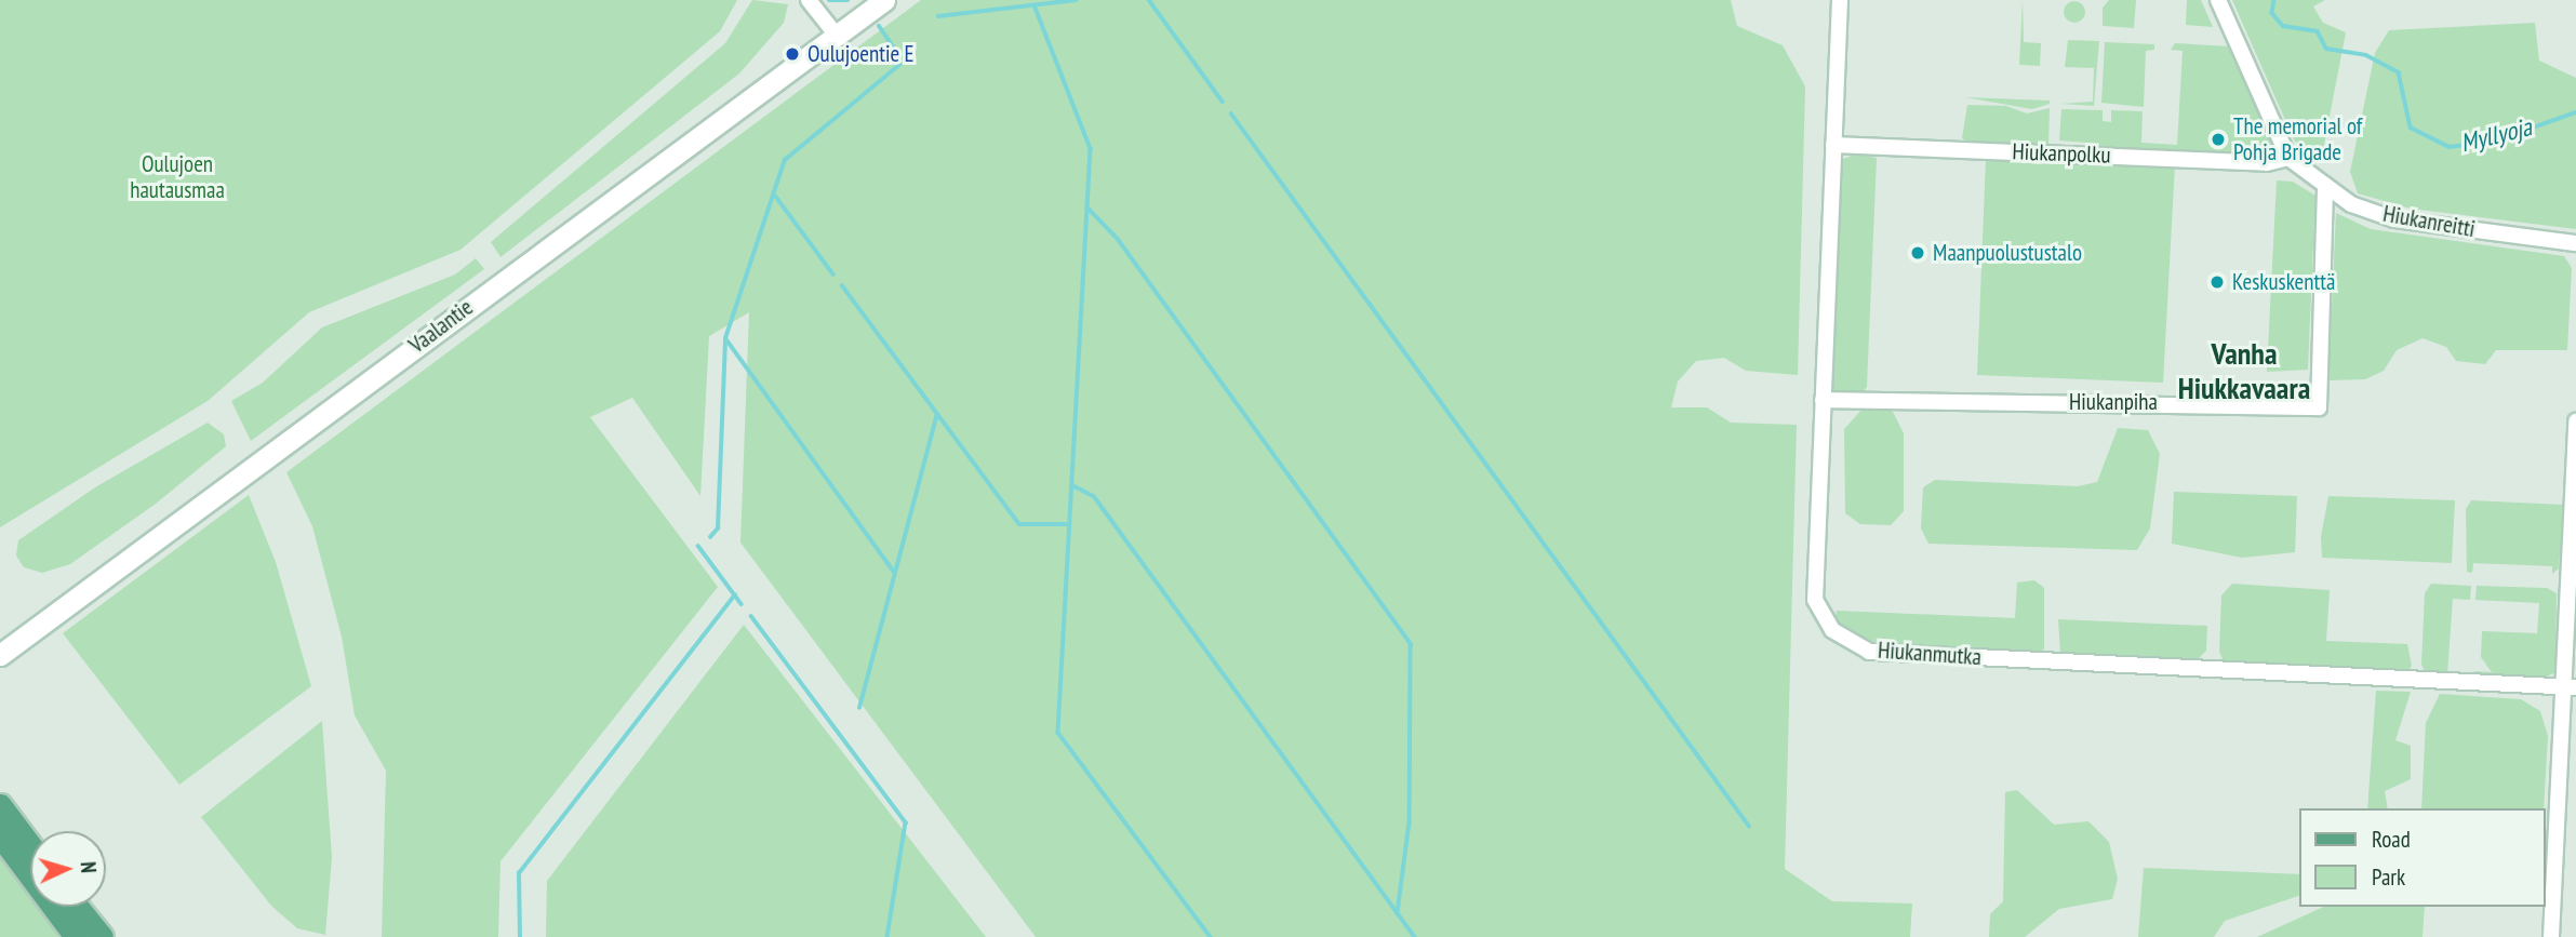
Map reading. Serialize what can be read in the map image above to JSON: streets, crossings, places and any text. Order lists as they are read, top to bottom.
{
  "streets": {
    "street": [
      "Hiukanpolku",
      "Hiukanreitti",
      "Vaalantie",
      "Hiukanpiha",
      "Hiukanmutka"
    ]
  },
  "crossings": [
    ["Hiukanpolku", "Hiukanreitti"],
    ["Hiukanpolku", "Hiukanmutka"],
    ["Hiukanreitti", "Hiukanpiha"],
    ["Hiukanpiha", "Hiukanmutka"]
  ],
  "districts": ["Vanha Hiukkavaara"],
  "water": ["Myllyoja"],
  "parks": ["Oulujoen hautausmaa"],
  "places": [
    "Oulujoentie E",
    "The memorial of Pohja Brigade",
    "Maanpuolustustalo",
    "Keskuskenttä"
  ],
  "legend": ["Road", "Park"],
  "north": "right"
}
